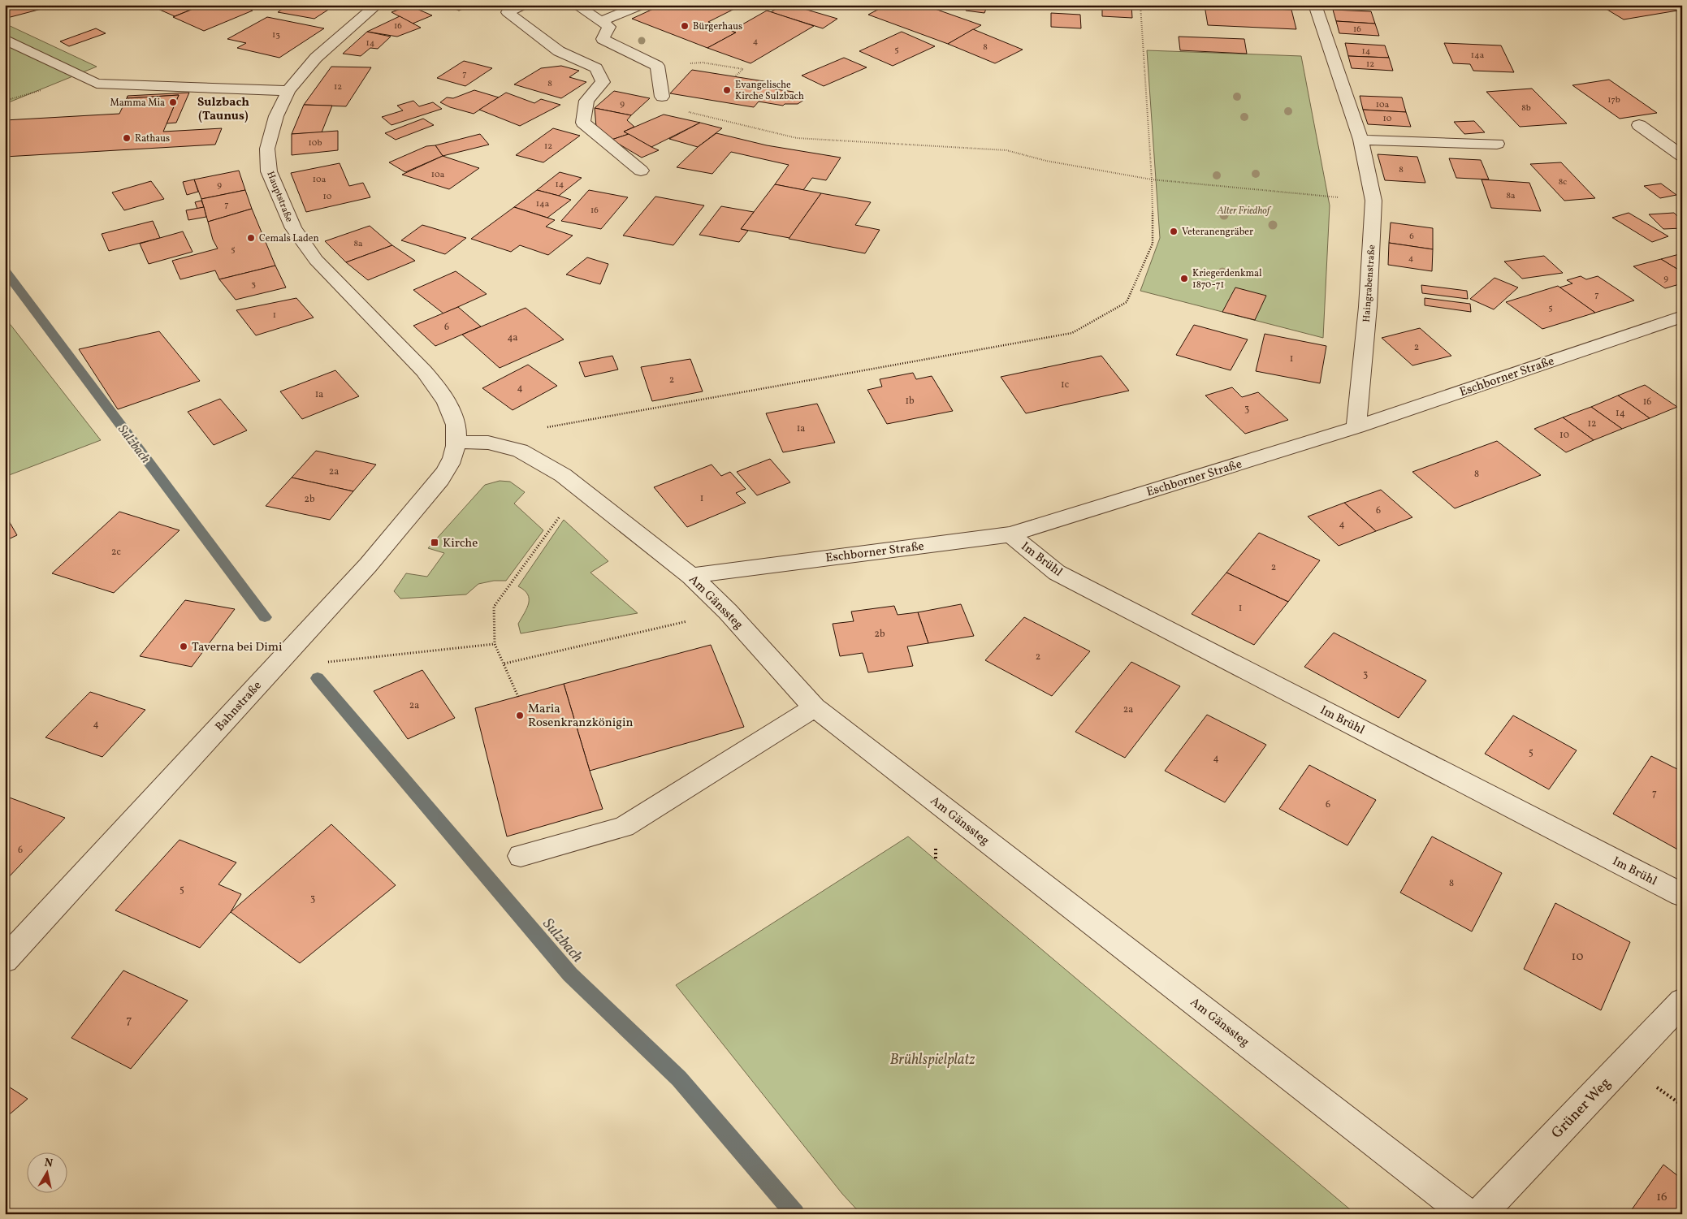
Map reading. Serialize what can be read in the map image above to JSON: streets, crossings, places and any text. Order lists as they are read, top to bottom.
{
  "streets": {
    "street": [
      "Hauptstraße",
      "Haingrabenstraße",
      "Eschborner Straße",
      "Im Brühl",
      "Am Gänssteg",
      "Bahnstraße",
      "Grüner Weg"
    ]
  },
  "crossings": [
    ["Hauptstraße", "Am Gänssteg"],
    ["Hauptstraße", "Bahnstraße"],
    ["Haingrabenstraße", "Eschborner Straße"],
    ["Eschborner Straße", "Im Brühl"],
    ["Eschborner Straße", "Am Gänssteg"],
    ["Am Gänssteg", "Bahnstraße"]
  ],
  "districts": ["Sulzbach (Taunus)"],
  "water": ["Sulzbach"],
  "parks": ["Alter Friedhof", "Brühlspielplatz"],
  "places": {
    "other": [
      "Bürgerhaus",
      "Evangelische Kirche Sulzbach",
      "Mamma Mia",
      "Rathaus",
      "Veteranengräber",
      "Cemals Laden",
      "Kriegerdenkmal 1870-71",
      "Taverna bei Dimi",
      "Maria Rosenkranzkönigin"
    ],
    "transit": ["Kirche"]
  },
  "house_numbers": [
    "16",
    "16",
    "13",
    "4",
    "14",
    "8",
    "5",
    "14",
    "14a",
    "12",
    "7",
    "8",
    "12",
    "17b",
    "9",
    "10a",
    "8b",
    "10",
    "10b",
    "12",
    "8",
    "10a",
    "10a",
    "8c",
    "14",
    "9",
    "8a",
    "10",
    "14a",
    "7",
    "16",
    "6",
    "8a",
    "5",
    "4",
    "9",
    "3",
    "7",
    "5",
    "1",
    "6",
    "4a",
    "2",
    "1",
    "2",
    "1c",
    "4",
    "1a",
    "1b",
    "16",
    "3",
    "14",
    "12",
    "1a",
    "10",
    "2a",
    "8",
    "1",
    "2b",
    "6",
    "4",
    "2c",
    "2",
    "1",
    "2b",
    "2",
    "3",
    "2a",
    "2a",
    "4",
    "5",
    "4",
    "7",
    "6",
    "6",
    "8",
    "5",
    "3",
    "10",
    "7",
    "16"
  ],
  "north": "top"
}
